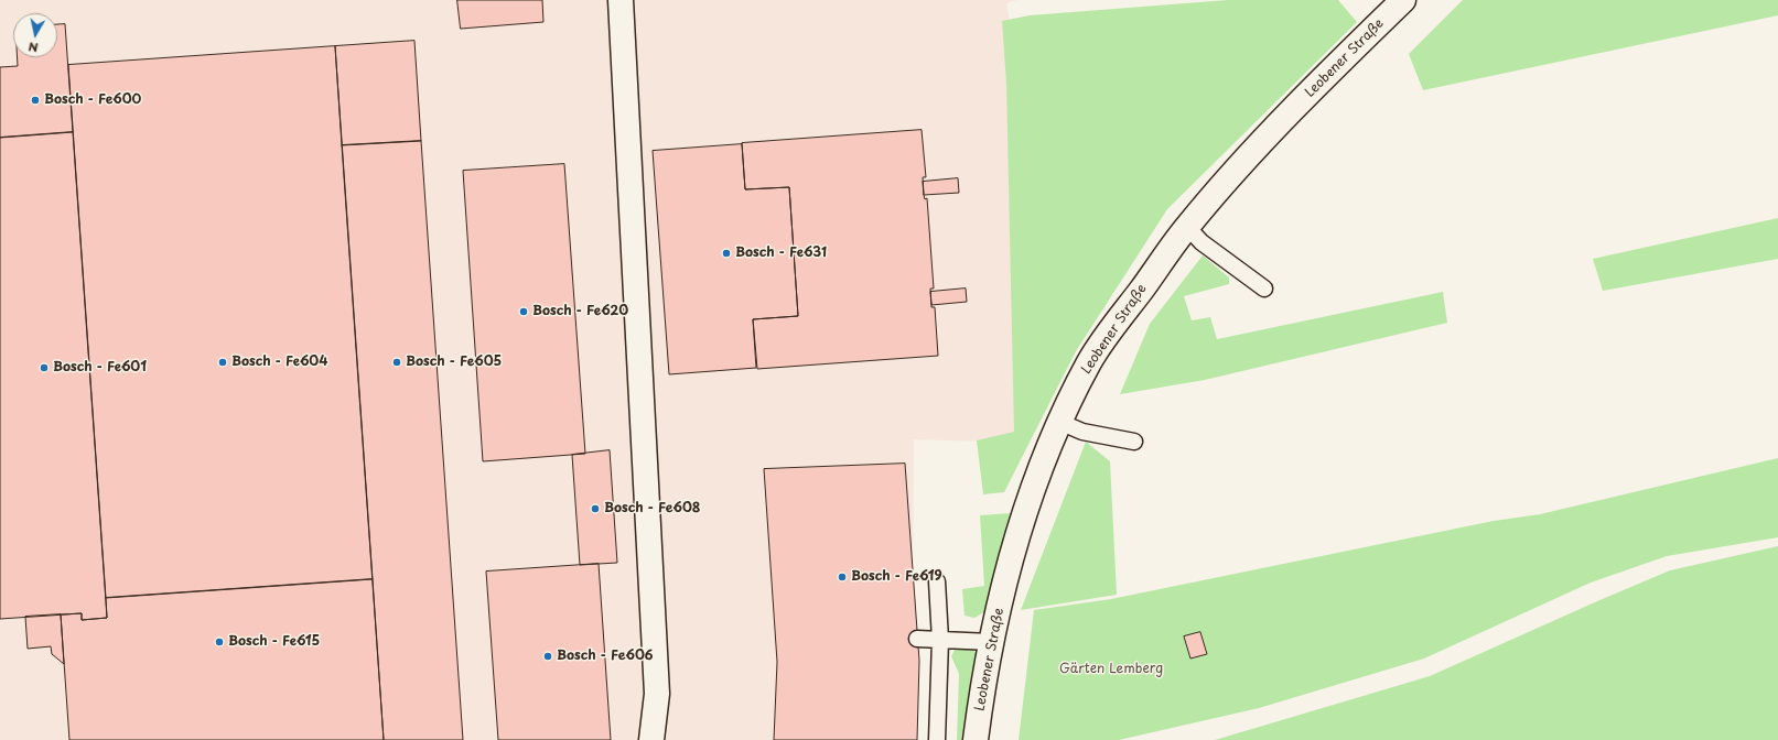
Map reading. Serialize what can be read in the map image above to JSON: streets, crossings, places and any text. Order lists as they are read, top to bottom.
{
  "streets": {
    "street": ["Leobener Straße"]
  },
  "parks": ["Gärten Lemberg"],
  "places": [
    "Bosch - Fe600",
    "Bosch - Fe631",
    "Bosch - Fe620",
    "Bosch - Fe604",
    "Bosch - Fe605",
    "Bosch - Fe601",
    "Bosch - Fe608",
    "Bosch - Fe619",
    "Bosch - Fe615",
    "Bosch - Fe606"
  ],
  "north": "bottom"
}
